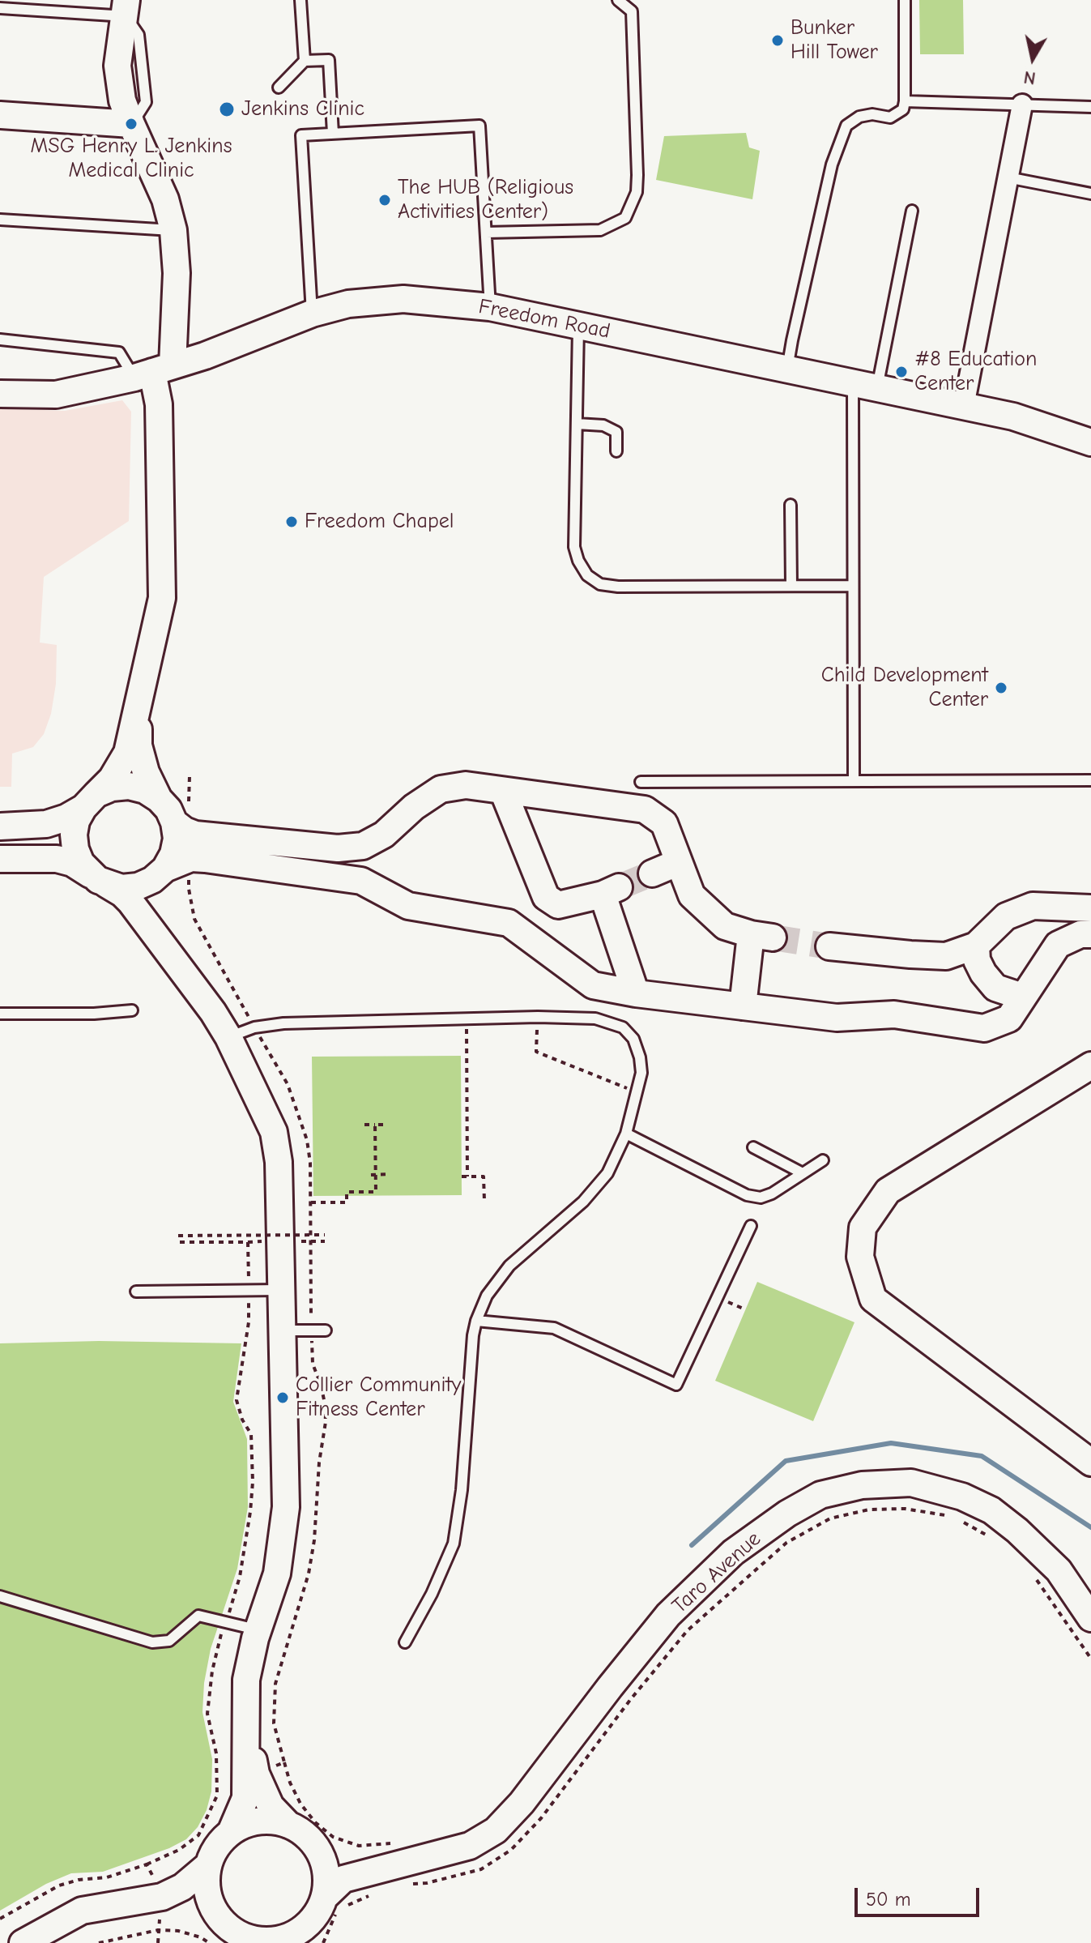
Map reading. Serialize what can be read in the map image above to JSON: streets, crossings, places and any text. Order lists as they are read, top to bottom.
{
  "streets": {
    "street": ["Freedom Road", "Taro Avenue"]
  },
  "places": [
    "Bunker Hill Tower",
    "Jenkins Clinic",
    "MSG Henry L. Jenkins Medical Clinic",
    "The HUB (Religious Activities Center)",
    "#8 Education Center",
    "Freedom Chapel",
    "Child Development Center",
    "Collier Community Fitness Center"
  ],
  "scale_bar": "50 m",
  "north": "bottom"
}
